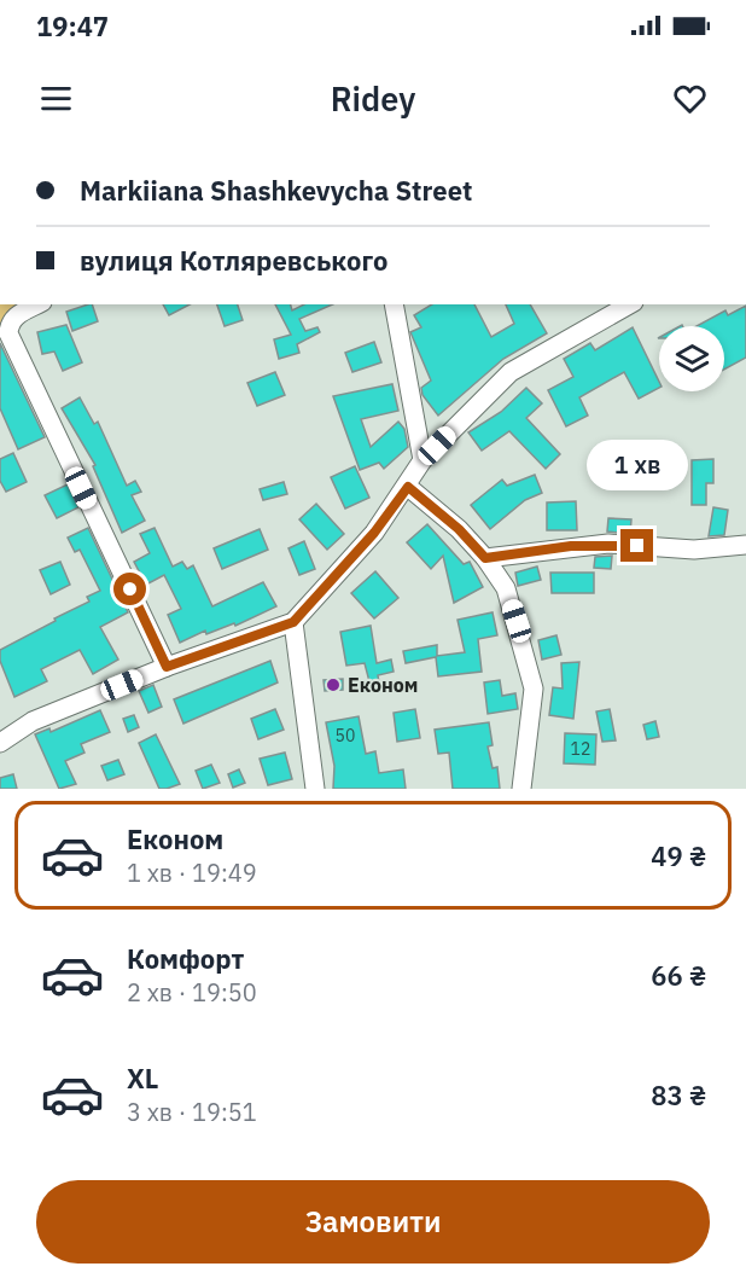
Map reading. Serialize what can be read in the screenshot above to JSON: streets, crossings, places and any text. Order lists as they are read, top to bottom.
{
  "places": ["Економ"],
  "house_numbers": ["50", "12"],
  "page": {
    "status": "19:47",
    "header": "Ridey",
    "banner": ["Markiiana Shashkevycha Street", "вулиця Котляревського"],
    "bubble": "1 хв",
    "list": [
      {
        "name": "Економ",
        "note": "1 хв · 19:49",
        "value": "49 ₴"
      },
      {
        "name": "Комфорт",
        "note": "2 хв · 19:50",
        "value": "66 ₴"
      },
      {
        "name": "XL",
        "note": "3 хв · 19:51",
        "value": "83 ₴"
      }
    ],
    "buttons": "Замовити"
  }
}
